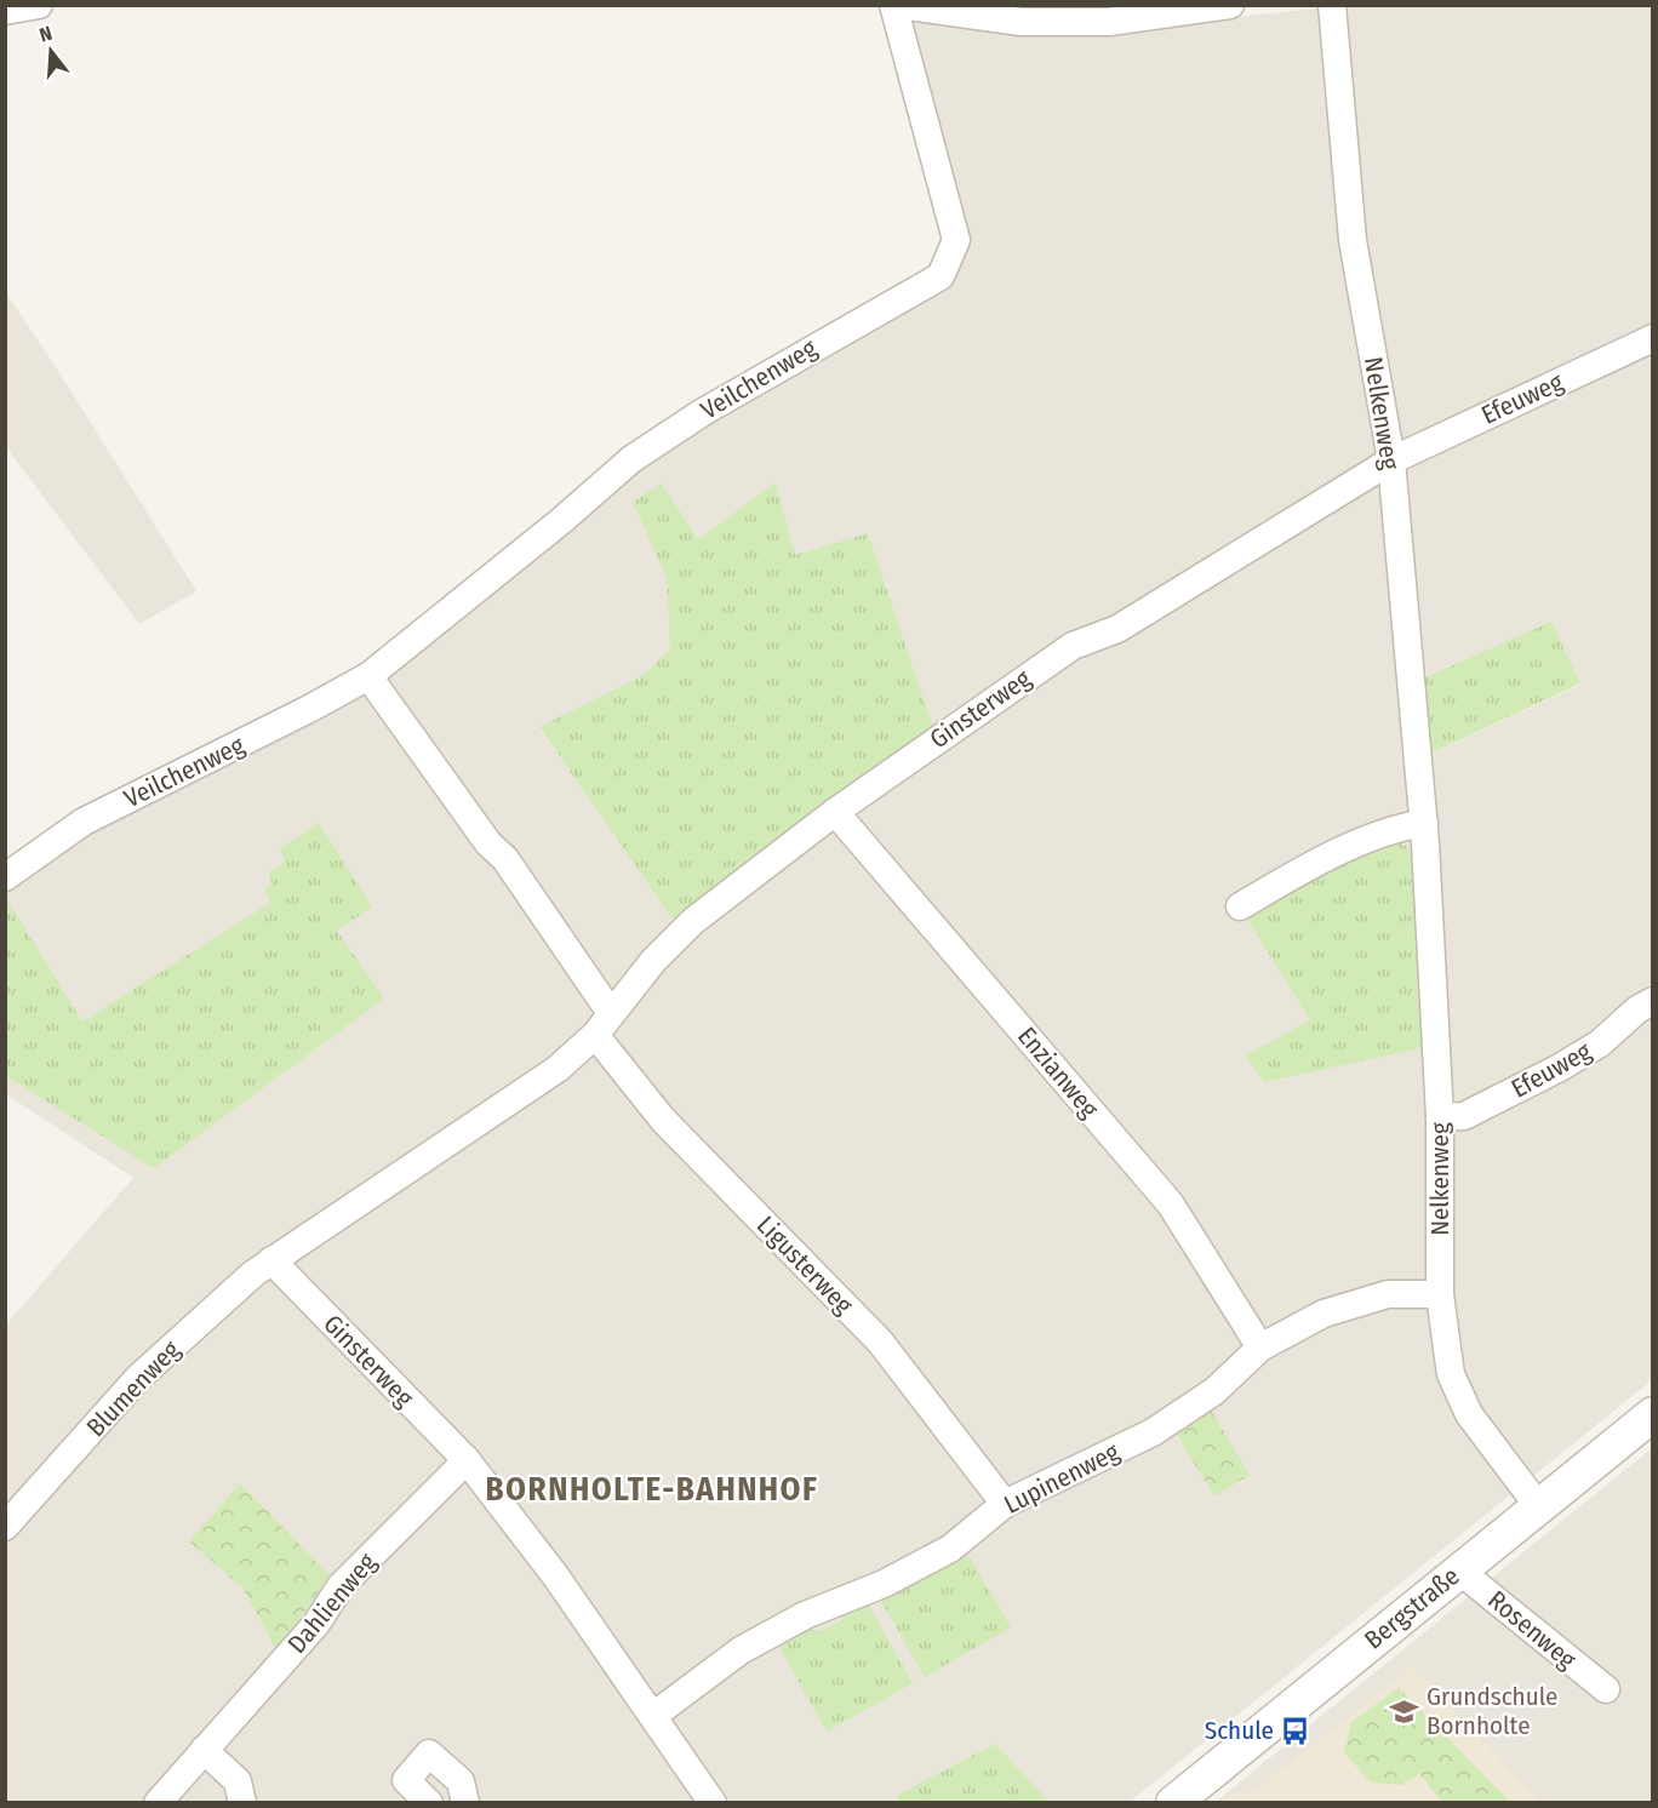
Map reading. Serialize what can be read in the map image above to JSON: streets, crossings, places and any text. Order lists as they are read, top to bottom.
{
  "streets": {
    "street": [
      "Veilchenweg",
      "Efeuweg",
      "Nelkenweg",
      "Ginsterweg",
      "Enzianweg",
      "Ligusterweg",
      "Blumenweg",
      "Lupinenweg",
      "Dahlienweg",
      "Bergstraße",
      "Rosenweg"
    ]
  },
  "crossings": [
    ["Efeuweg", "Nelkenweg"],
    ["Efeuweg", "Ginsterweg"],
    ["Nelkenweg", "Ginsterweg"],
    ["Nelkenweg", "Lupinenweg"],
    ["Nelkenweg", "Bergstraße"],
    ["Ginsterweg", "Enzianweg"],
    ["Ginsterweg", "Ligusterweg"],
    ["Ginsterweg", "Blumenweg"],
    ["Ginsterweg", "Lupinenweg"],
    ["Ginsterweg", "Dahlienweg"],
    ["Enzianweg", "Lupinenweg"],
    ["Ligusterweg", "Lupinenweg"],
    ["Bergstraße", "Rosenweg"]
  ],
  "districts": ["BORNHOLTE-BAHNHOF"],
  "places": {
    "school or university": ["Grundschule Bornholte"],
    "bus stop": ["Schule"]
  },
  "north": "top"
}
